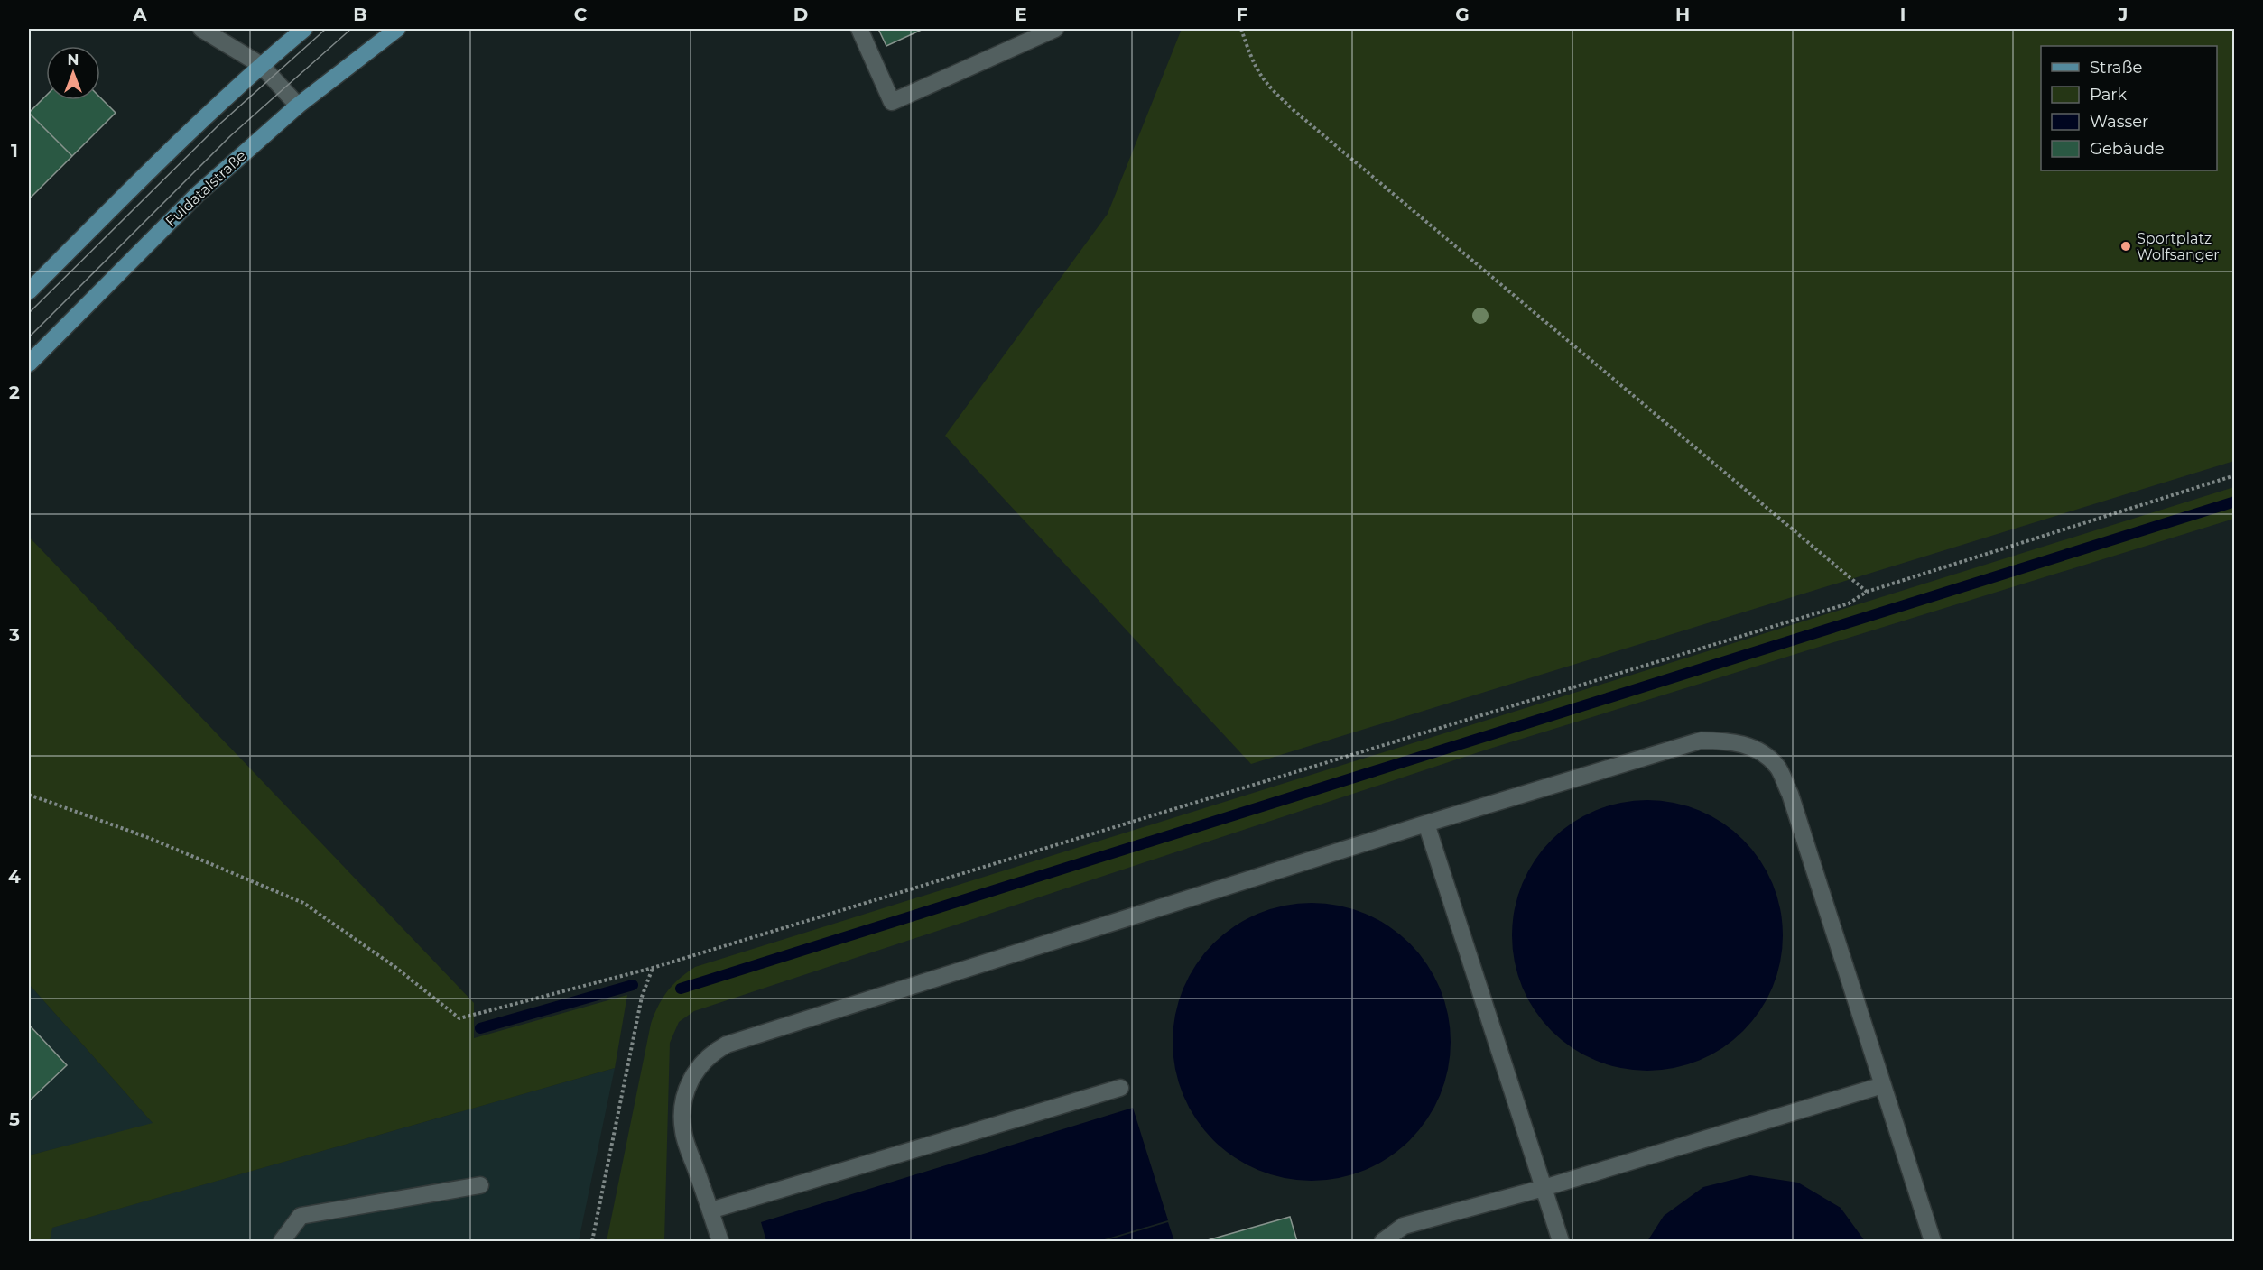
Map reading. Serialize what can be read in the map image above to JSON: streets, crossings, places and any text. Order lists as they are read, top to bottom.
{
  "streets": {
    "main road": ["Fuldatalstraße"]
  },
  "places": ["Sportplatz Wolfsanger"],
  "legend": [
    "Straße",
    "Park",
    "Wasser",
    "Gebäude"
  ],
  "north": "top",
  "grid": {
    "columns": [
      "A",
      "B",
      "C",
      "D",
      "E",
      "F",
      "G",
      "H",
      "I",
      "J"
    ],
    "rows": [
      "1",
      "2",
      "3",
      "4",
      "5"
    ]
  }
}
